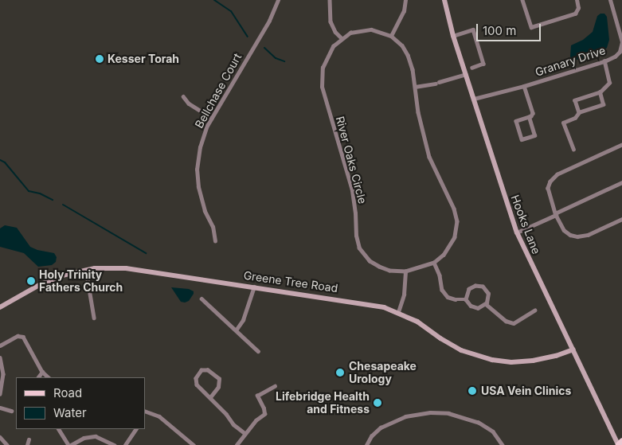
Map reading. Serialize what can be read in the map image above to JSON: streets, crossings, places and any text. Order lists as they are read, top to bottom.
{
  "streets": {
    "street": [
      "Granary Drive",
      "Bellchase Court",
      "River Oaks Circle",
      "Hooks Lane",
      "Greene Tree Road"
    ]
  },
  "crossings": [
    ["Granary Drive", "Hooks Lane"],
    ["Hooks Lane", "Greene Tree Road"]
  ],
  "places": [
    "Kesser Torah",
    "Holy Trinity Fathers Church",
    "Chesapeake Urology",
    "USA Vein Clinics",
    "Lifebridge Health and Fitness"
  ],
  "legend": ["Road", "Water"],
  "scale_bar": "100 m"
}
